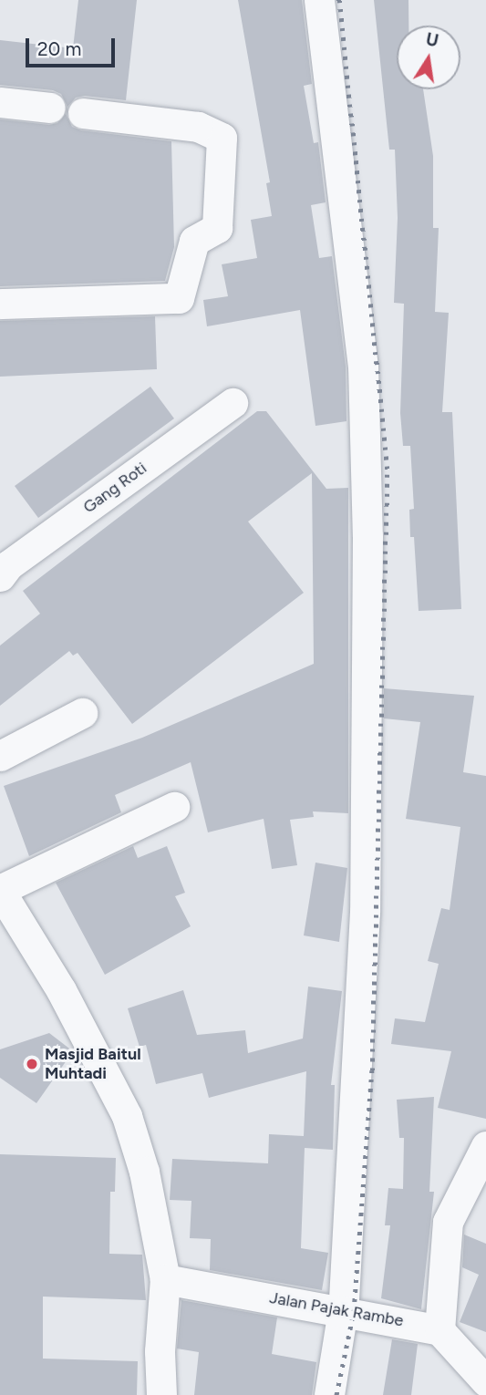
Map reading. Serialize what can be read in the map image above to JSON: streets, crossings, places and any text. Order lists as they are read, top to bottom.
{
  "streets": {
    "street": ["Gang Roti", "Jalan Pajak Rambe"]
  },
  "places": ["Masjid Baitul Muhtadi"],
  "scale_bar": "20 m",
  "north": "top"
}
